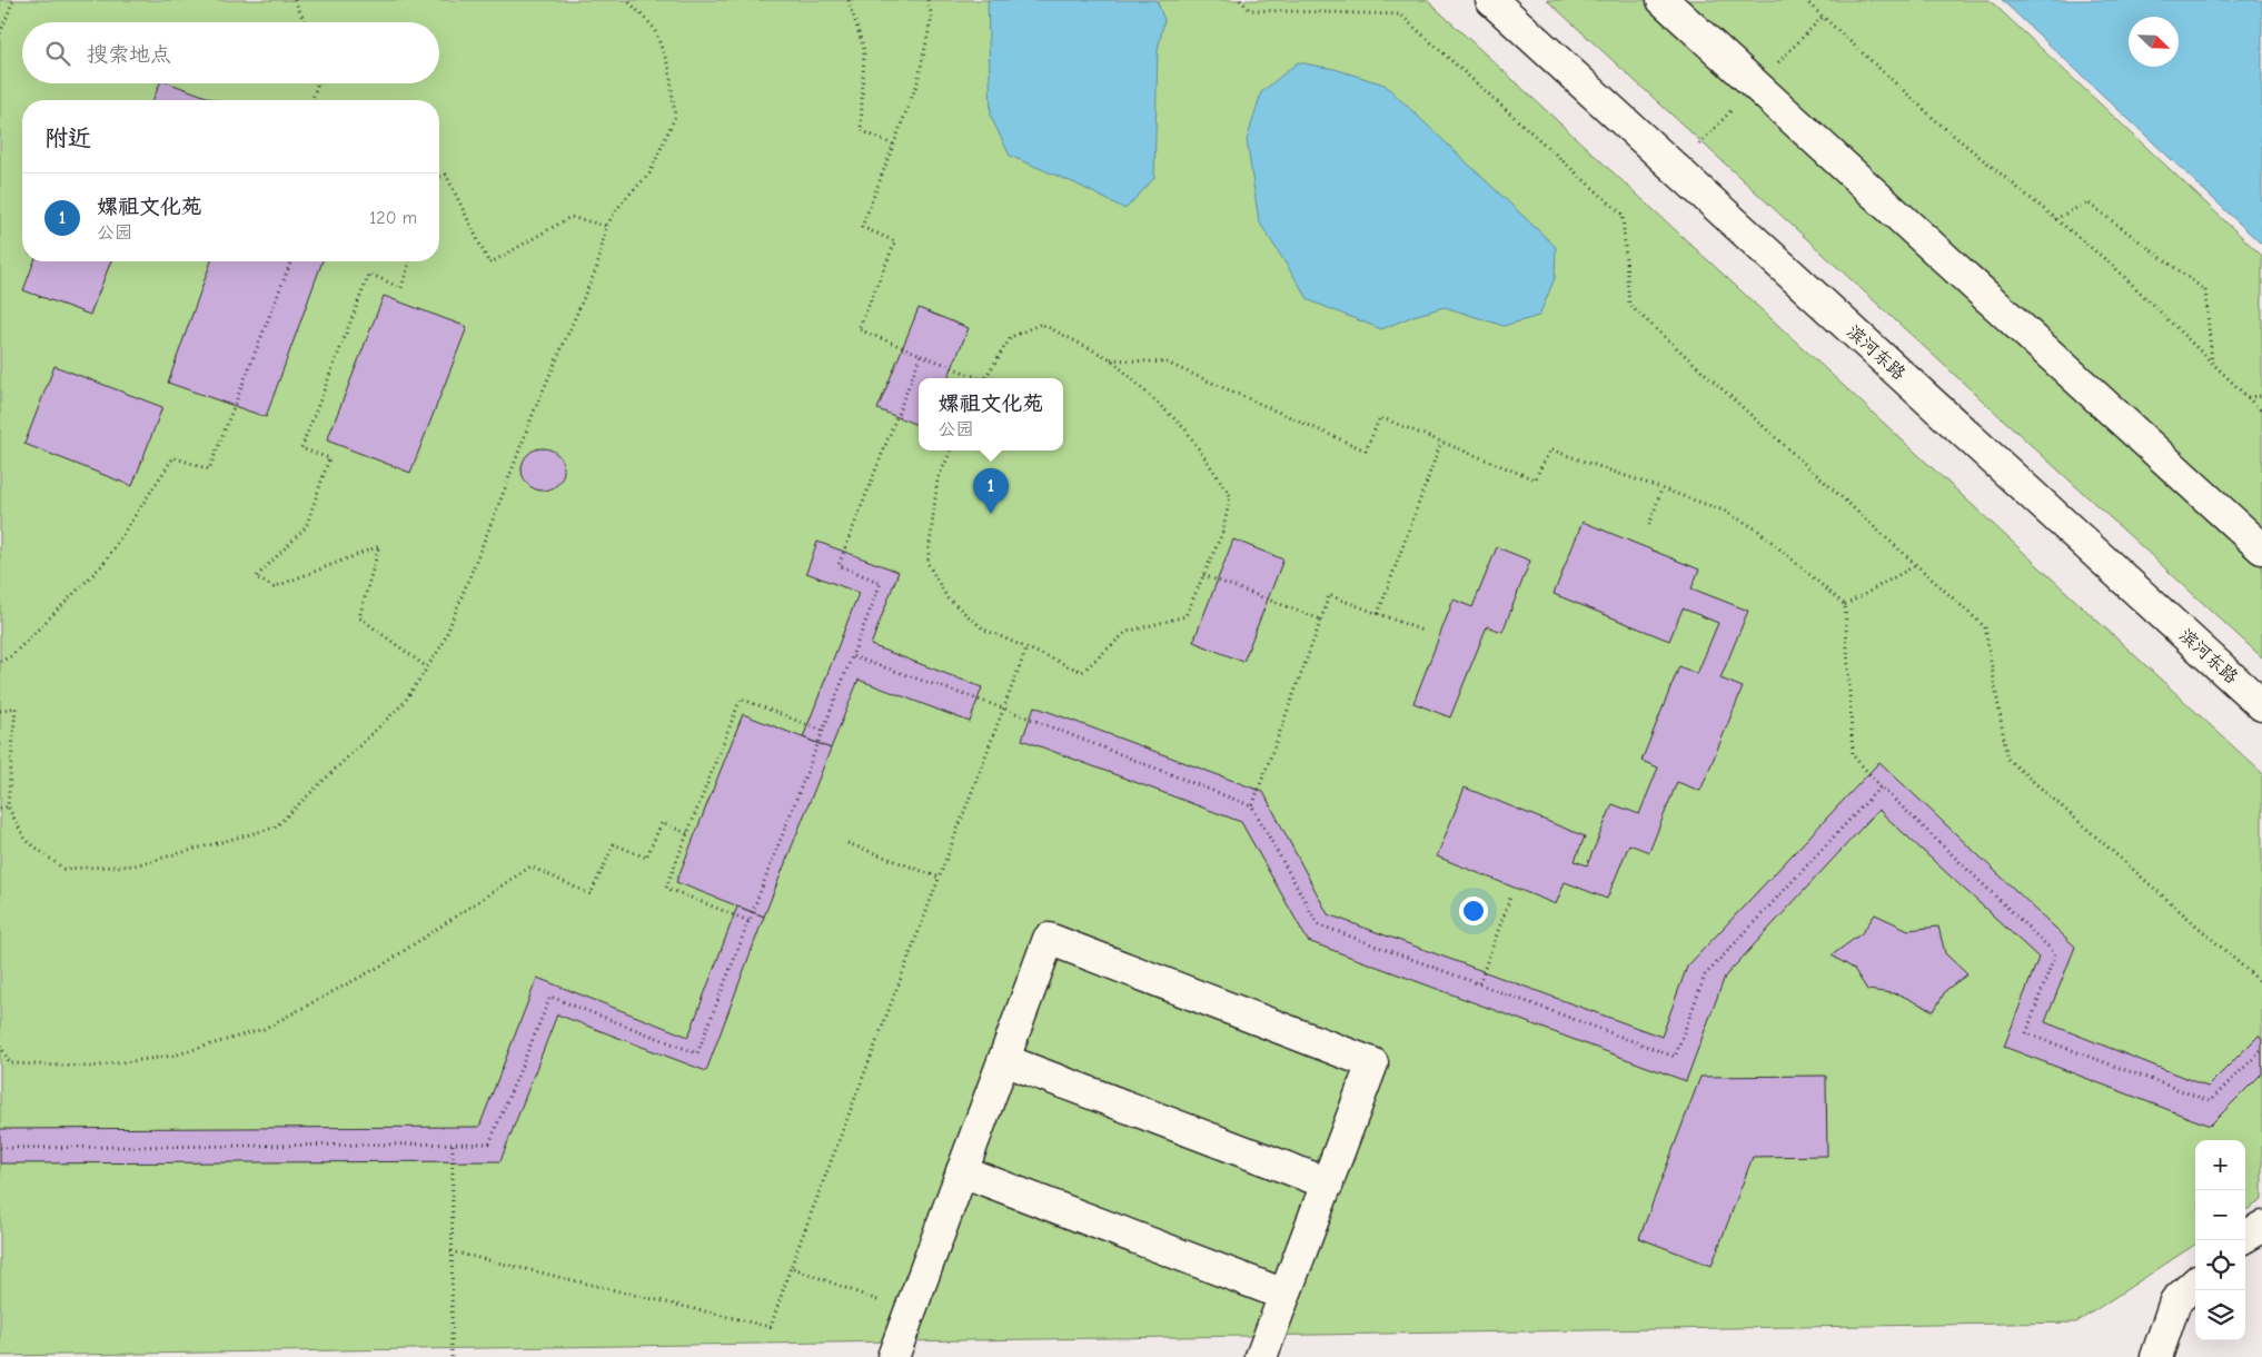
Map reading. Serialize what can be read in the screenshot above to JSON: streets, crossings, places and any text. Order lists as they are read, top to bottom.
{
  "streets": {
    "street": ["滨河东路"]
  },
  "north": "bottom right",
  "page": {
    "search": "搜索地点",
    "heading": "附近",
    "list": [
      {
        "mark": "1",
        "name": "嫘祖文化苑",
        "note": "公园",
        "value": "120 m"
      }
    ],
    "popup": ["嫘祖文化苑", "公园"],
    "pins": "1",
    "map_buttons": ["+", "−"]
  }
}
